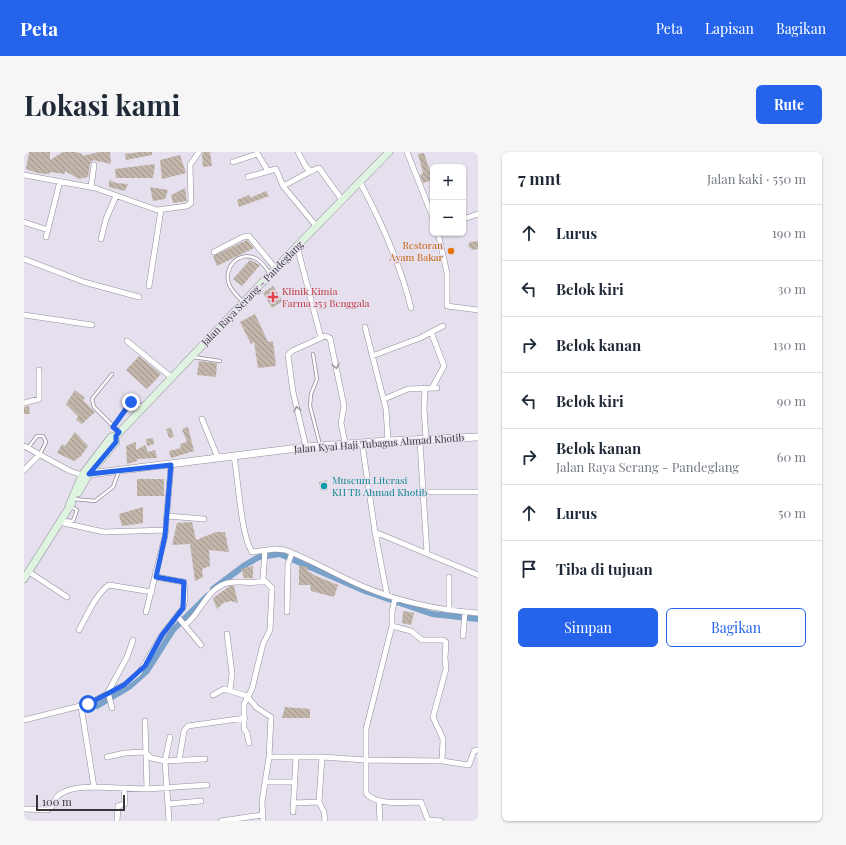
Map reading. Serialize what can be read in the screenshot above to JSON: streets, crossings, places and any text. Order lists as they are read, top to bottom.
{
  "streets": {
    "main road": ["Jalan Raya Serang - Pandeglang"],
    "street": ["Jalan Kyai Haji Tubagus Ahmad Khotib"]
  },
  "crossings": [
    ["Jalan Raya Serang - Pandeglang", "Jalan Kyai Haji Tubagus Ahmad Khotib"]
  ],
  "places": {
    "other": ["Restoran Ayam Bakar", "Museum Literasi KH TB Ahmad Khotib"],
    "health": ["Klinik Kimia Farma 253 Benggala"]
  },
  "scale_bar": "100 m",
  "page": {
    "header": "Peta",
    "nav": ["Peta", "Lapisan", "Bagikan"],
    "buttons": [
      "Rute",
      ["Simpan", "Bagikan"]
    ],
    "title": "Lokasi kami",
    "heading": ["7 mnt", "Jalan kaki · 550 m"],
    "map_buttons": ["+", "−"],
    "list": [
      ["Lurus", "190 m"],
      ["Belok kiri", "30 m"],
      ["Belok kanan", "130 m"],
      ["Belok kiri", "90 m"],
      ["Belok kanan", "Jalan Raya Serang - Pandeglang", "60 m"],
      ["Lurus", "50 m"],
      "Tiba di tujuan"
    ],
    "scale": "100 m"
  }
}
